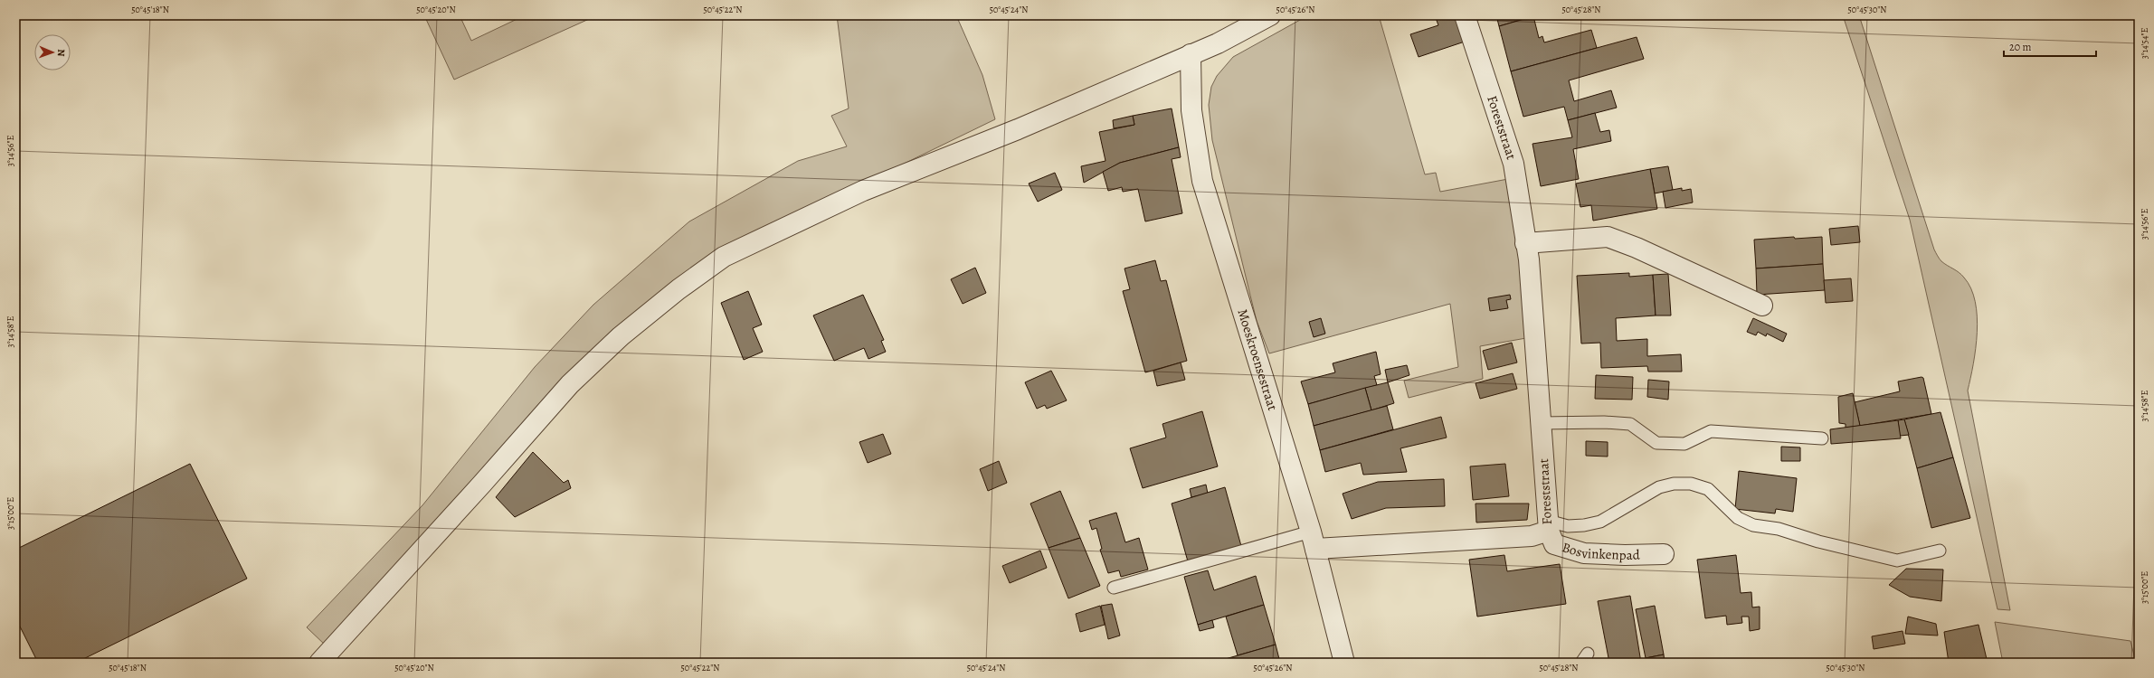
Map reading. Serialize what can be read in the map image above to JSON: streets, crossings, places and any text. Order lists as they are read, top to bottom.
{
  "streets": {
    "street": ["Foreststraat", "Moeskroensestraat", "Bosvinkenpad"]
  },
  "crossings": [
    ["Foreststraat", "Moeskroensestraat"],
    ["Foreststraat", "Bosvinkenpad"]
  ],
  "scale_bar": "20 m",
  "north": "right",
  "coordinates": [
    "50°45'18\"N",
    "50°45'20\"N",
    "50°45'22\"N",
    "50°45'24\"N",
    "50°45'26\"N",
    "50°45'28\"N",
    "50°45'30\"N",
    "3°14'54\"E",
    "3°14'56\"E",
    "3°14'58\"E",
    "3°15'00\"E"
  ]
}
